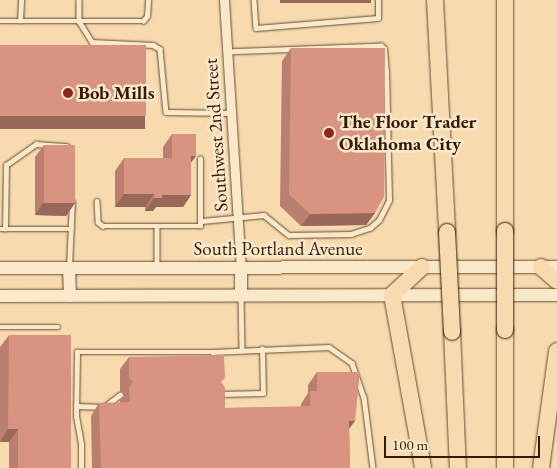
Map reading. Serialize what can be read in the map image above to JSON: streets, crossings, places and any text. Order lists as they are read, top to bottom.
{
  "streets": {
    "main road": ["South Portland Avenue"],
    "street": ["Southwest 2nd Street"]
  },
  "crossings": [
    ["Southwest 2nd Street", "South Portland Avenue"]
  ],
  "places": ["Bob Mills", "The Floor Trader Oklahoma City"],
  "scale_bar": "100 m"
}
